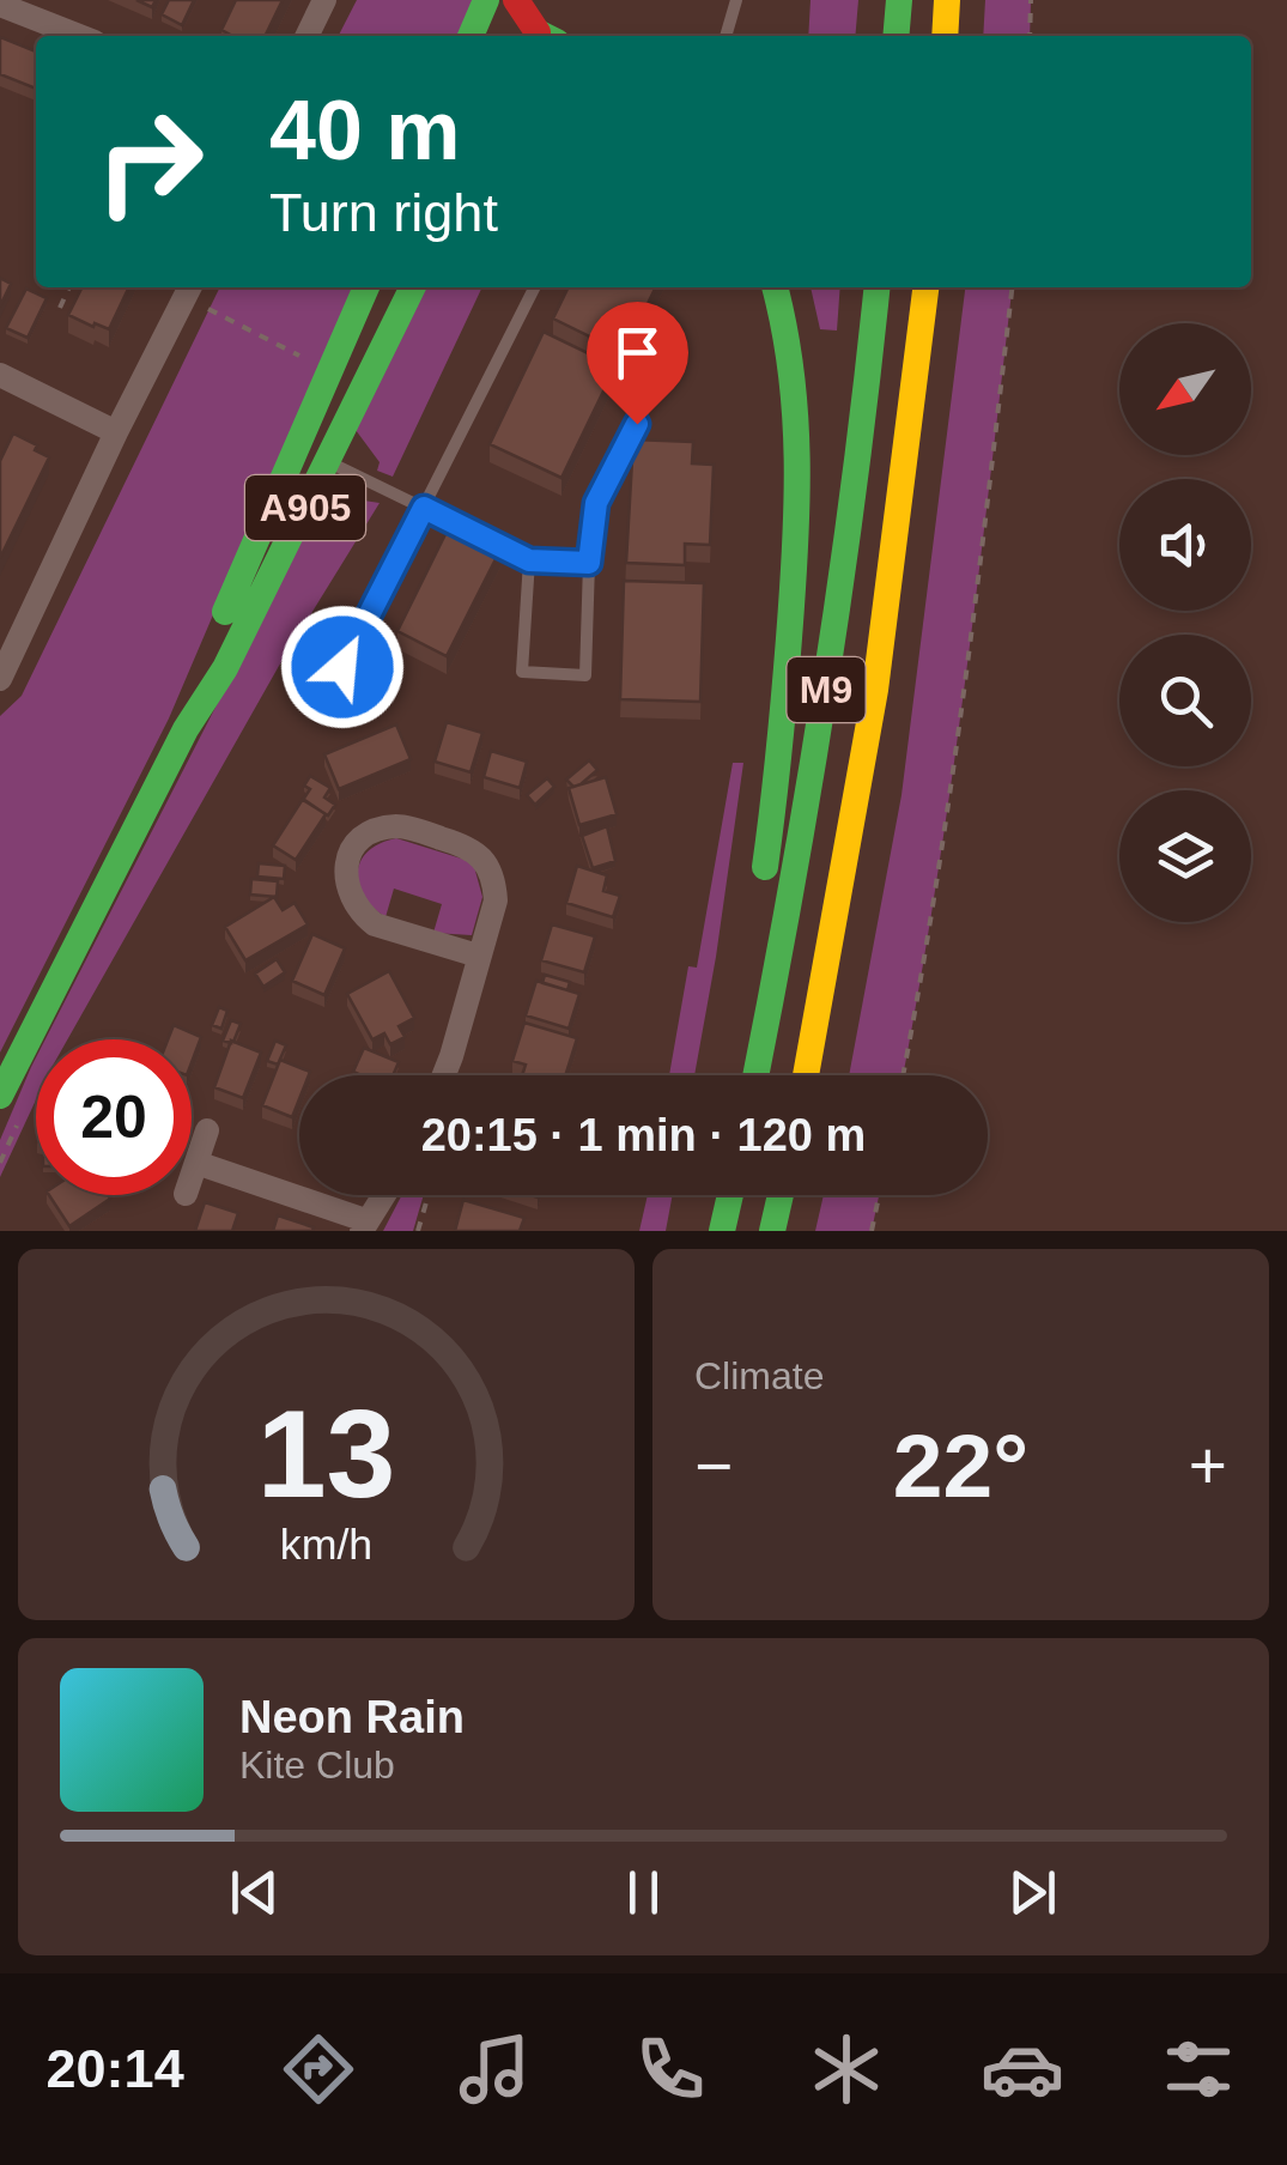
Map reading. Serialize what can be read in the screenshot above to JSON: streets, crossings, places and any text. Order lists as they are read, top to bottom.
{
  "streets": {
    "main road": ["A905", "M9"]
  },
  "north": "bottom left",
  "page": {
    "turn": ["40 m", "Turn right"],
    "limit": "20",
    "trip": "20:15 · 1 min · 120 m",
    "tile": "Climate",
    "heat": ["−", "22°", "+"],
    "song": ["Neon Rain", "Kite Club"],
    "tabs": "20:14",
    "gauge": ["13", "km/h"]
  }
}
